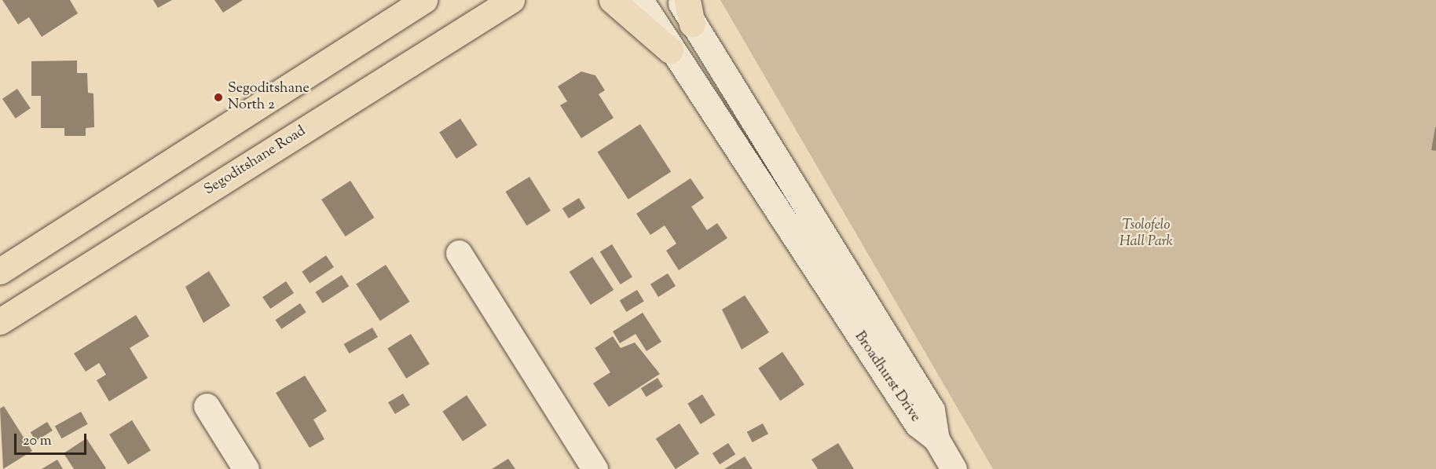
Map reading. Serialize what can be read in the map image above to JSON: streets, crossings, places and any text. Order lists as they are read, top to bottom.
{
  "streets": {
    "main road": ["Segoditshane Road"],
    "street": ["Broadhurst Drive"]
  },
  "parks": ["Tsolofelo Hall Park"],
  "places": ["Segoditshane North 2"],
  "scale_bar": "20 m"
}
